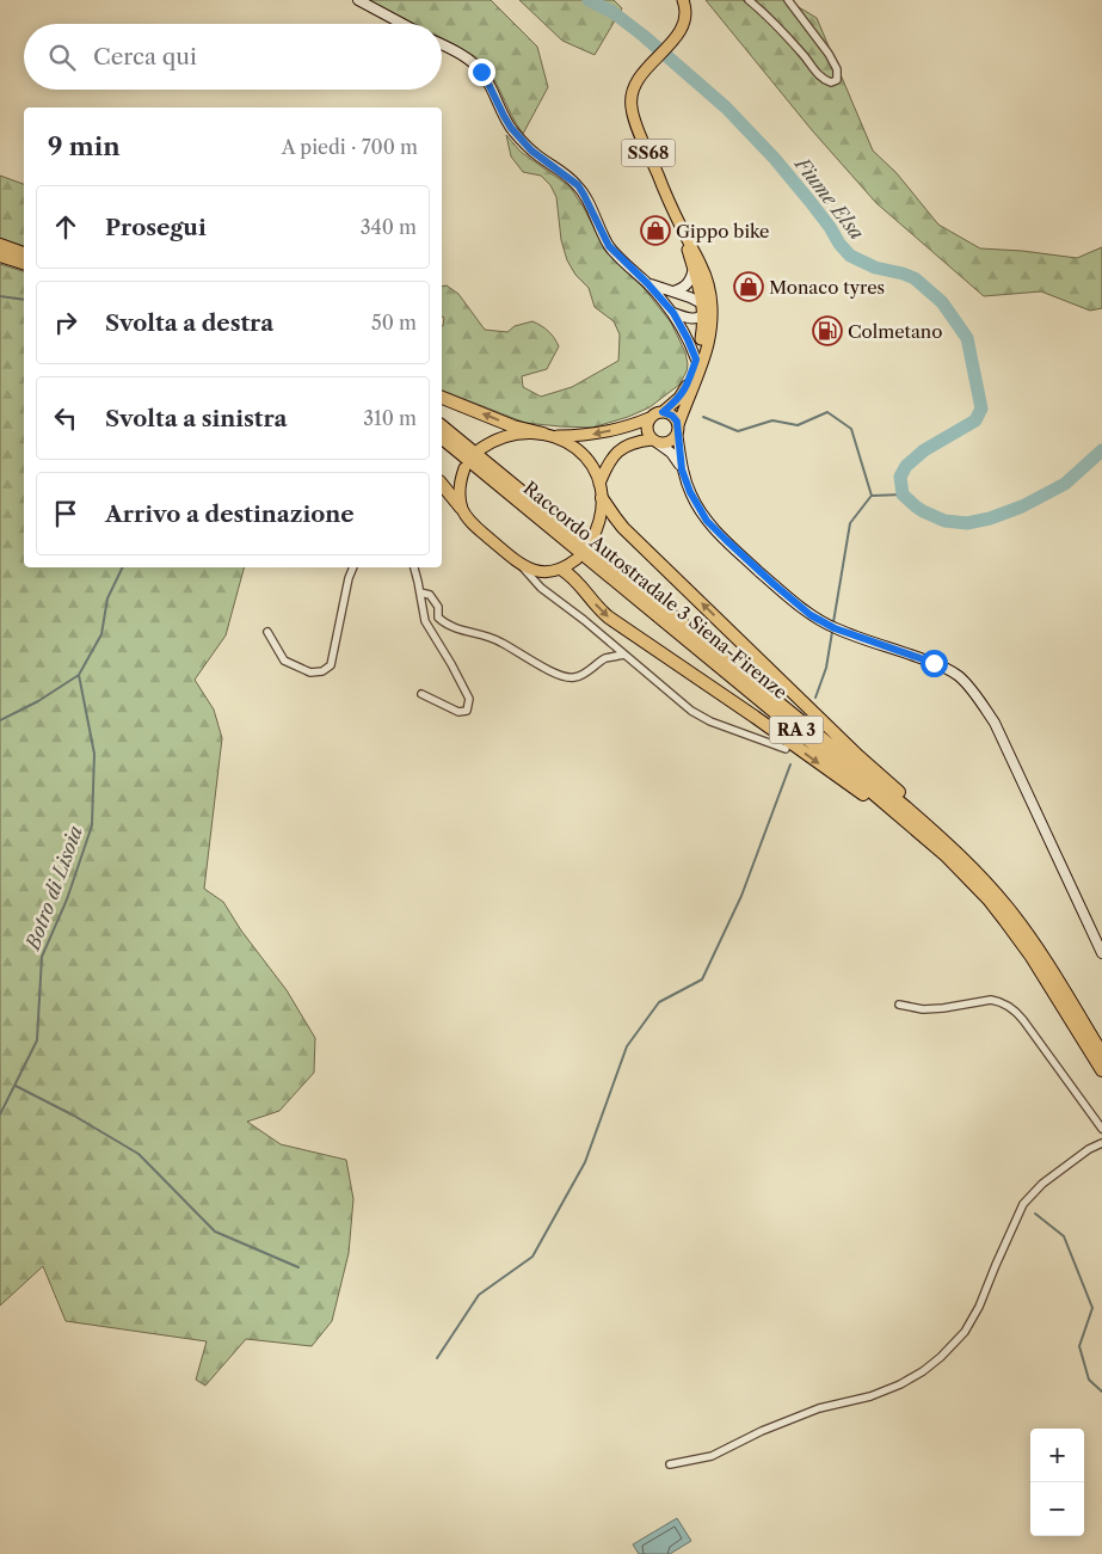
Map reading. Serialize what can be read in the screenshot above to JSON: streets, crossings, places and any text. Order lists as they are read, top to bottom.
{
  "streets": {
    "highway": ["Raccordo Autostradale 3 Siena-Firenze", "RA 3"],
    "main road": ["SS68"]
  },
  "water": ["Fiume Elsa", "Botro di Lisoia"],
  "places": {
    "shop": ["Gippo bike", "Monaco tyres"],
    "fuel station": ["Colmetano"]
  },
  "page": {
    "search": "Cerca qui",
    "heading": ["9 min", "A piedi · 700 m"],
    "list": [
      ["Prosegui", "340 m"],
      ["Svolta a destra", "50 m"],
      ["Svolta a sinistra", "310 m"],
      "Arrivo a destinazione"
    ],
    "map_buttons": ["+", "−"]
  }
}
